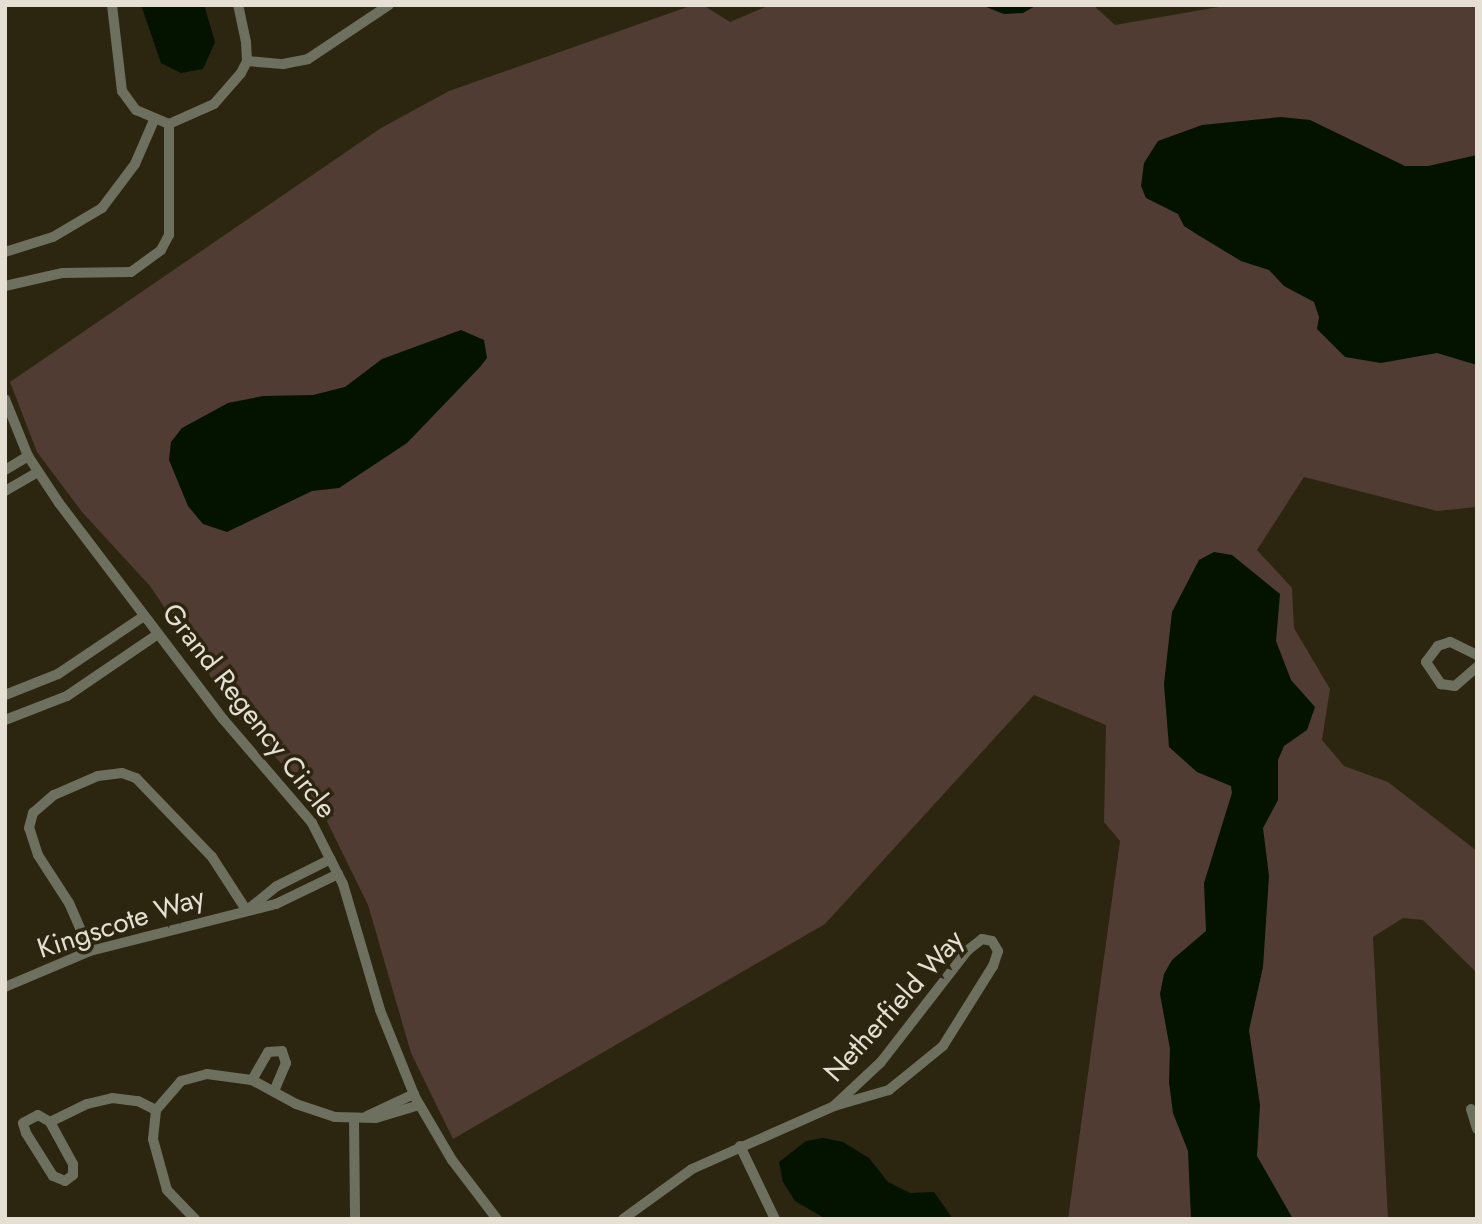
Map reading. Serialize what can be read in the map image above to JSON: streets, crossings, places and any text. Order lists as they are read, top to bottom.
{
  "streets": {
    "street": ["Grand Regency Circle", "Kingscote Way", "Netherfield Way"]
  },
  "crossings": [
    ["Grand Regency Circle", "Kingscote Way"]
  ]
}
